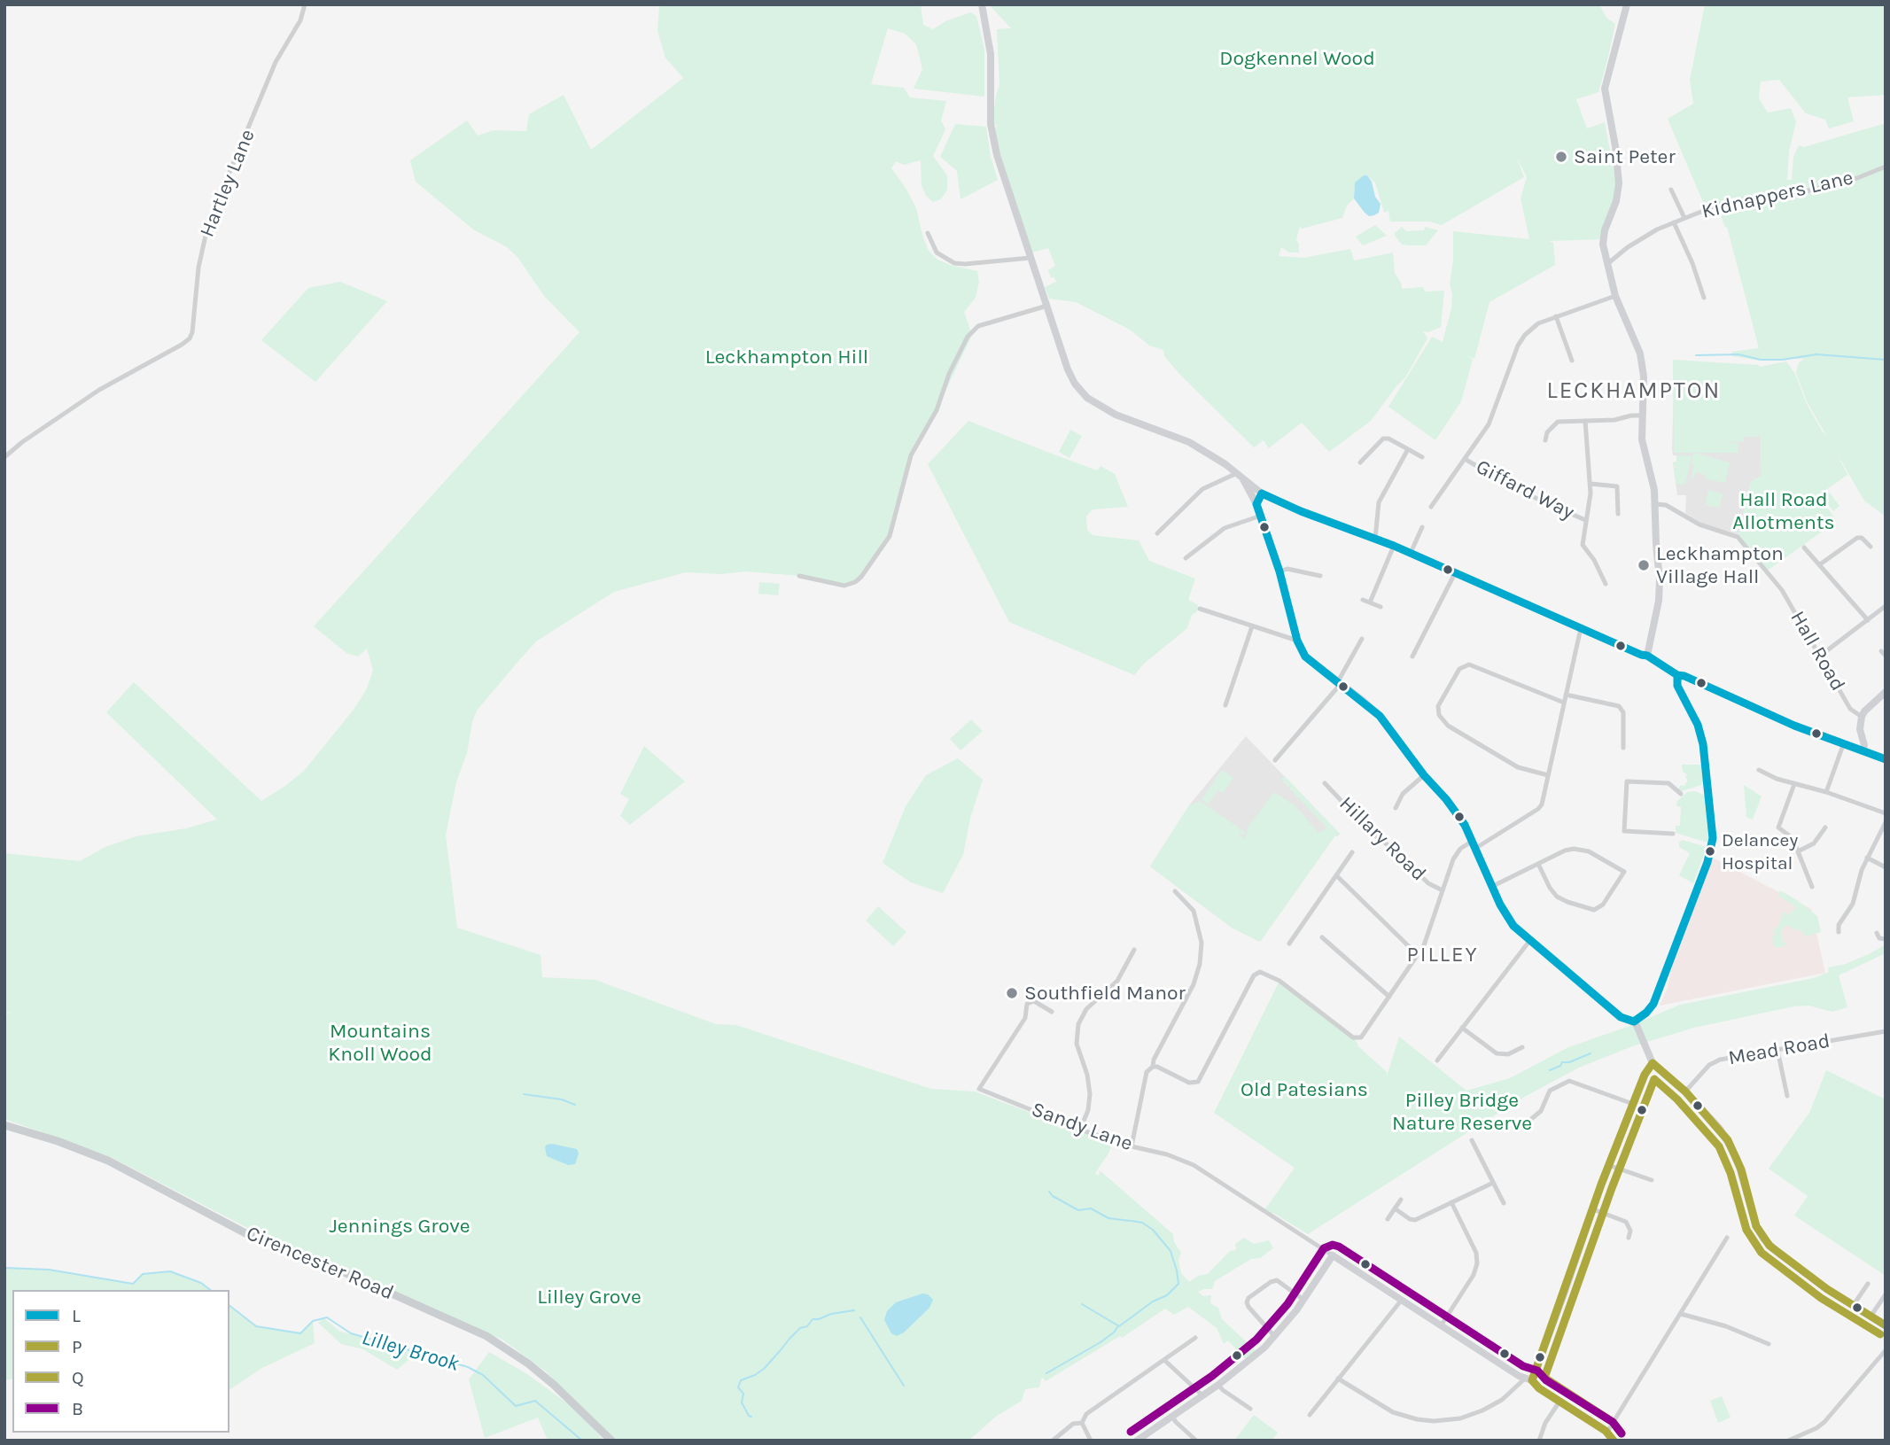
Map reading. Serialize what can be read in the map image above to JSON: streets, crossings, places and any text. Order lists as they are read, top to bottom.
{
  "streets": {
    "main road": ["Cirencester Road"],
    "street": [
      "Hartley Lane",
      "Kidnappers Lane",
      "Giffard Way",
      "Hall Road",
      "Hillary Road",
      "Mead Road",
      "Sandy Lane"
    ]
  },
  "districts": ["LECKHAMPTON", "PILLEY"],
  "water": ["Lilley Brook"],
  "parks": [
    "Dogkennel Wood",
    "Leckhampton Hill",
    "Hall Road Allotments",
    "Mountains Knoll Wood",
    "Old Patesians",
    "Pilley Bridge Nature Reserve",
    "Jennings Grove",
    "Lilley Grove"
  ],
  "places": [
    "Saint Peter",
    "Leckhampton Village Hall",
    "Delancey Hospital",
    "Southfield Manor"
  ],
  "lines": [
    "transit line L",
    "transit line P",
    "transit line Q",
    "transit line B"
  ],
  "legend": [
    "L",
    "P",
    "Q",
    "B"
  ]
}
